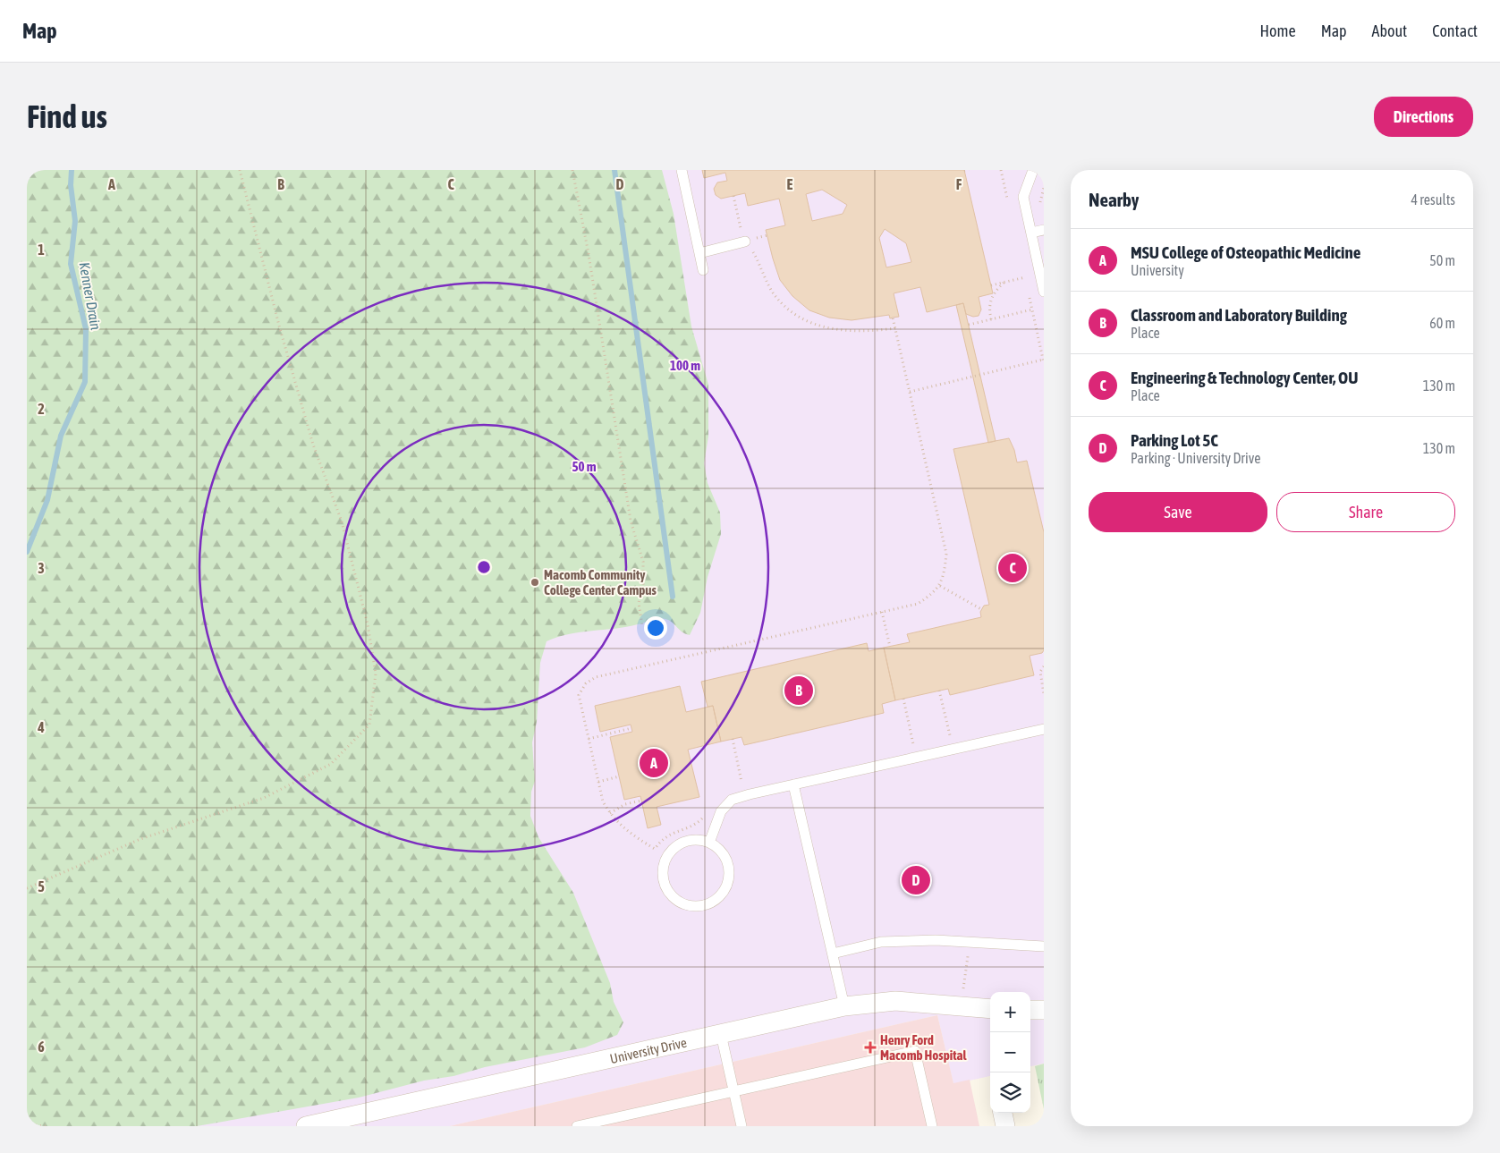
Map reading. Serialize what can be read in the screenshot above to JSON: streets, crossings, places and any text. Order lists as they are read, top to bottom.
{
  "streets": {
    "street": ["University Drive"]
  },
  "water": ["Kenner Drain"],
  "places": {
    "other": ["Macomb Community College Center Campus"],
    "health": ["Henry Ford Macomb Hospital"]
  },
  "page": {
    "header": "Map",
    "nav": [
      "Home",
      "Map",
      "About",
      "Contact"
    ],
    "buttons": [
      "Directions",
      ["Save", "Share"]
    ],
    "title": "Find us",
    "heading": ["Nearby", "4 results"],
    "list": [
      {
        "mark": "A",
        "name": "MSU College of Osteopathic Medicine",
        "note": "University",
        "value": "50 m"
      },
      {
        "mark": "B",
        "name": "Classroom and Laboratory Building",
        "note": "Place",
        "value": "60 m"
      },
      {
        "mark": "C",
        "name": "Engineering & Technology Center, OU",
        "note": "Place",
        "value": "130 m"
      },
      {
        "mark": "D",
        "name": "Parking Lot 5C",
        "note": "Parking · University Drive",
        "value": "130 m"
      }
    ],
    "pins": [
      "C",
      "B",
      "A",
      "D"
    ],
    "map_buttons": ["+", "−"]
  },
  "grid": {
    "columns": [
      "A",
      "B",
      "C",
      "D",
      "E",
      "F"
    ],
    "rows": [
      "1",
      "2",
      "3",
      "4",
      "5",
      "6"
    ]
  },
  "rings": ["100 m", "50 m"]
}
